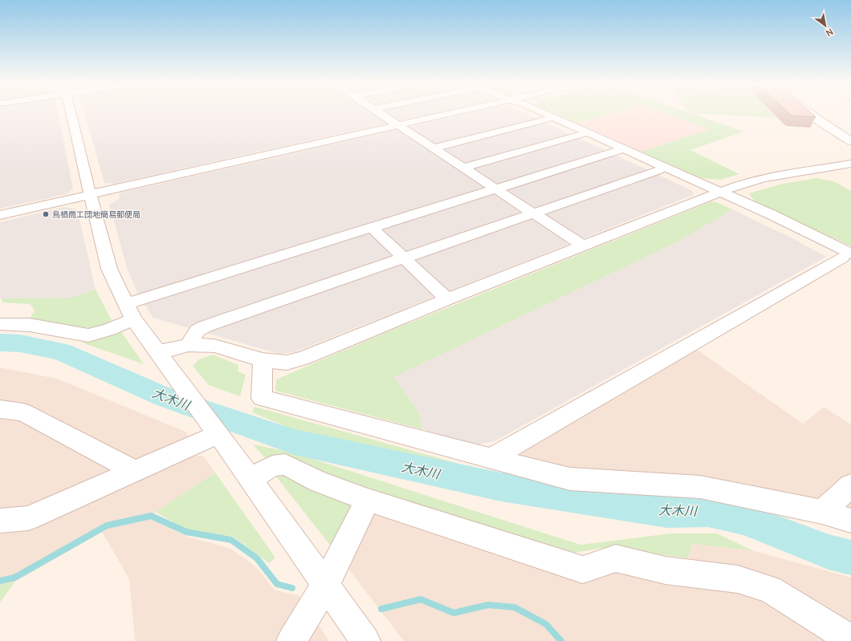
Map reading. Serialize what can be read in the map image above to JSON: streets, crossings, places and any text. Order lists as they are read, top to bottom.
{
  "water": ["大木川"],
  "places": ["鳥栖商工団地簡易郵便局"],
  "north": "bottom right"
}
